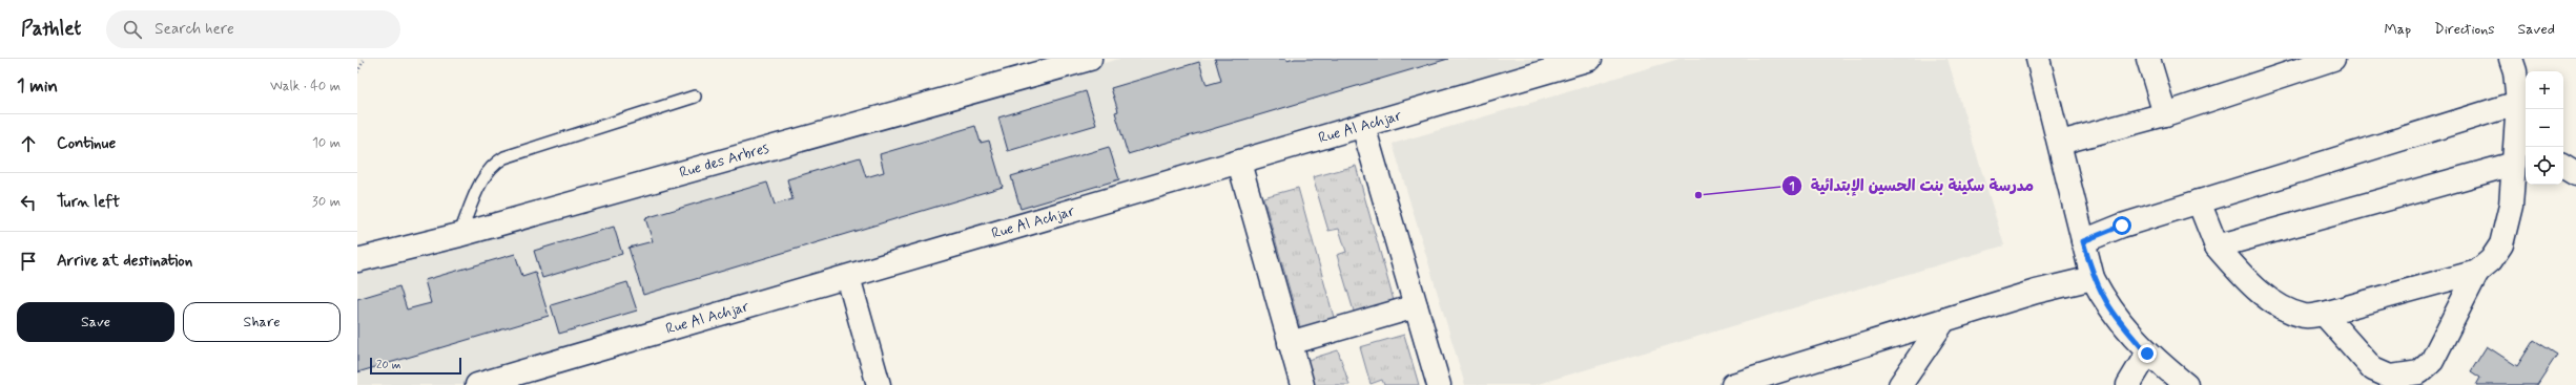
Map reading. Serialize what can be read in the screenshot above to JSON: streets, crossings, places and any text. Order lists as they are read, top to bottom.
{
  "streets": {
    "street": ["Rue Al Achjar", "Rue des Arbres"]
  },
  "places": ["مدرسة سكينة بنت الحسين الإبتدائية"],
  "scale_bar": "20 m",
  "page": {
    "header": "Pathlet",
    "search": "Search here",
    "nav": ["Map", "Directions", "Saved"],
    "heading": ["1 min", "Walk · 40 m"],
    "map_buttons": ["+", "−"],
    "list": [
      ["Continue", "10 m"],
      ["Turn left", "30 m"],
      "Arrive at destination"
    ],
    "buttons": ["Save", "Share"],
    "scale": "20 m"
  }
}
